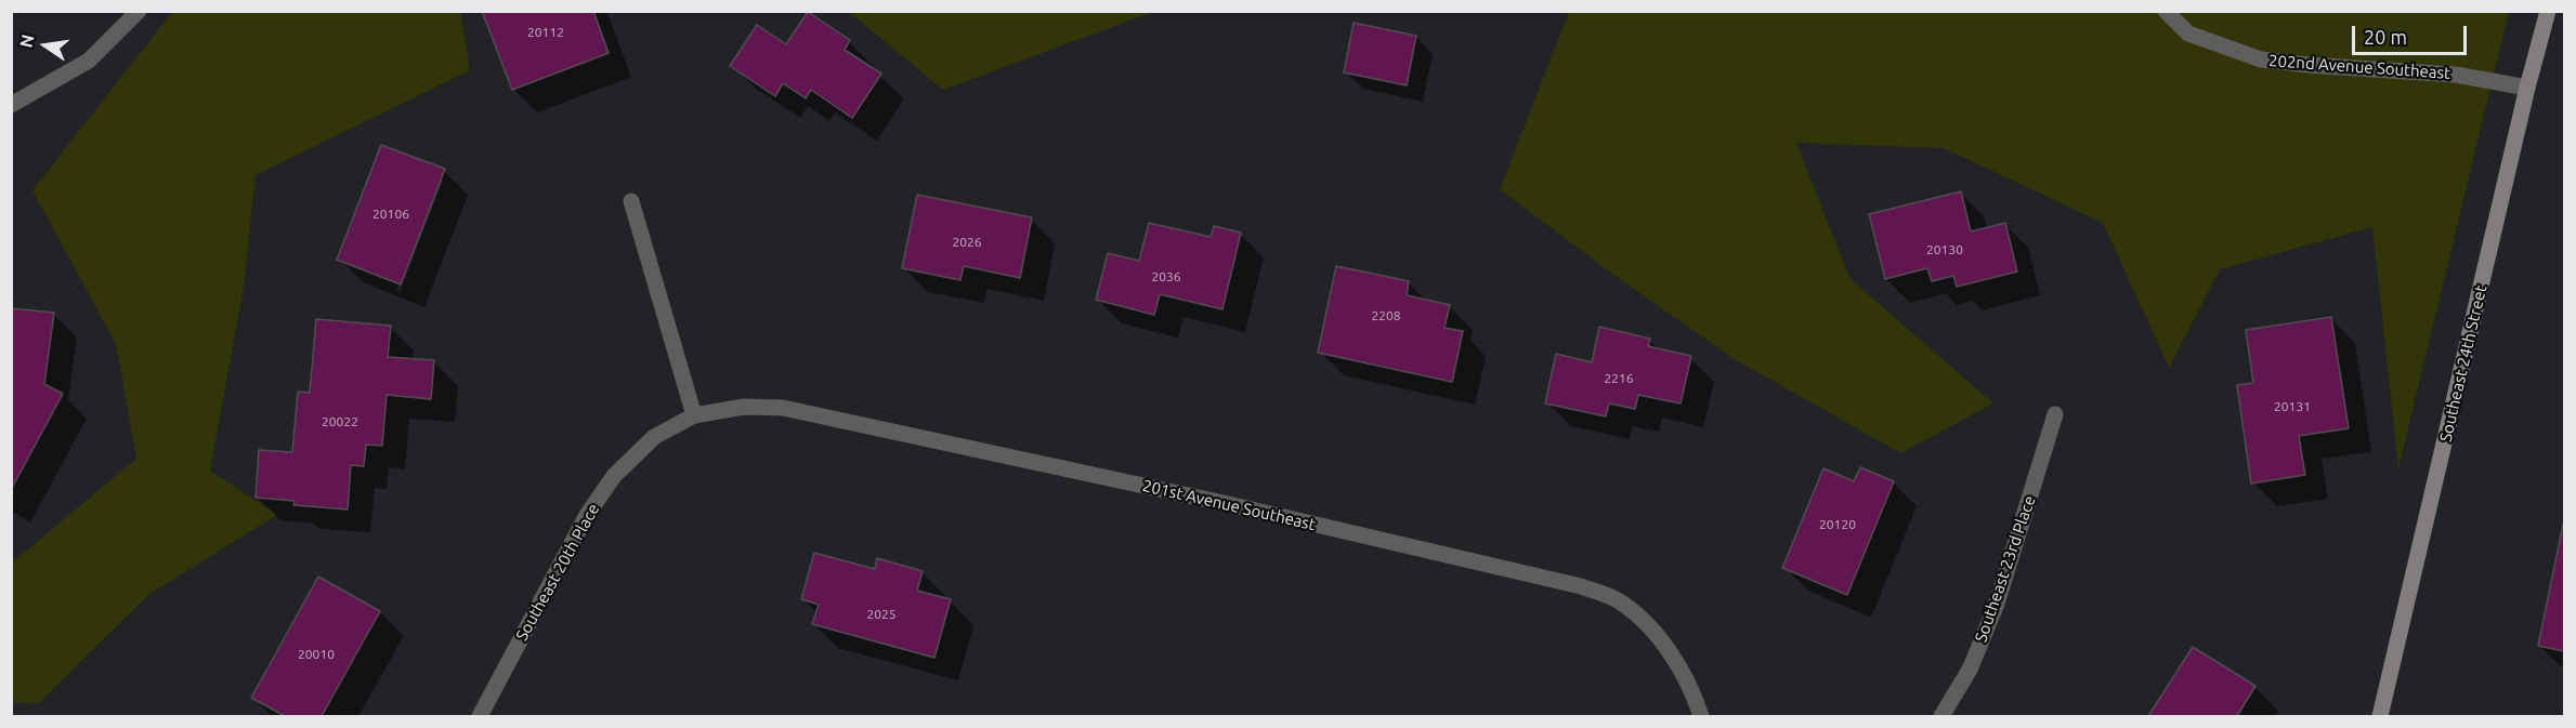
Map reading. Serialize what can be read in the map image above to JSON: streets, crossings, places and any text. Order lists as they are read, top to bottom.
{
  "streets": {
    "street": [
      "202nd Avenue Southeast",
      "Southeast 24th Street",
      "201st Avenue Southeast",
      "Southeast 23rd Place",
      "Southeast 20th Place"
    ]
  },
  "crossings": [
    ["202nd Avenue Southeast", "Southeast 24th Street"],
    ["201st Avenue Southeast", "Southeast 20th Place"]
  ],
  "house_numbers": [
    "20112",
    "20106",
    "2026",
    "20130",
    "2036",
    "2208",
    "2216",
    "20131",
    "20022",
    "20120",
    "2025",
    "20010"
  ],
  "scale_bar": "20 m",
  "north": "left"
}
